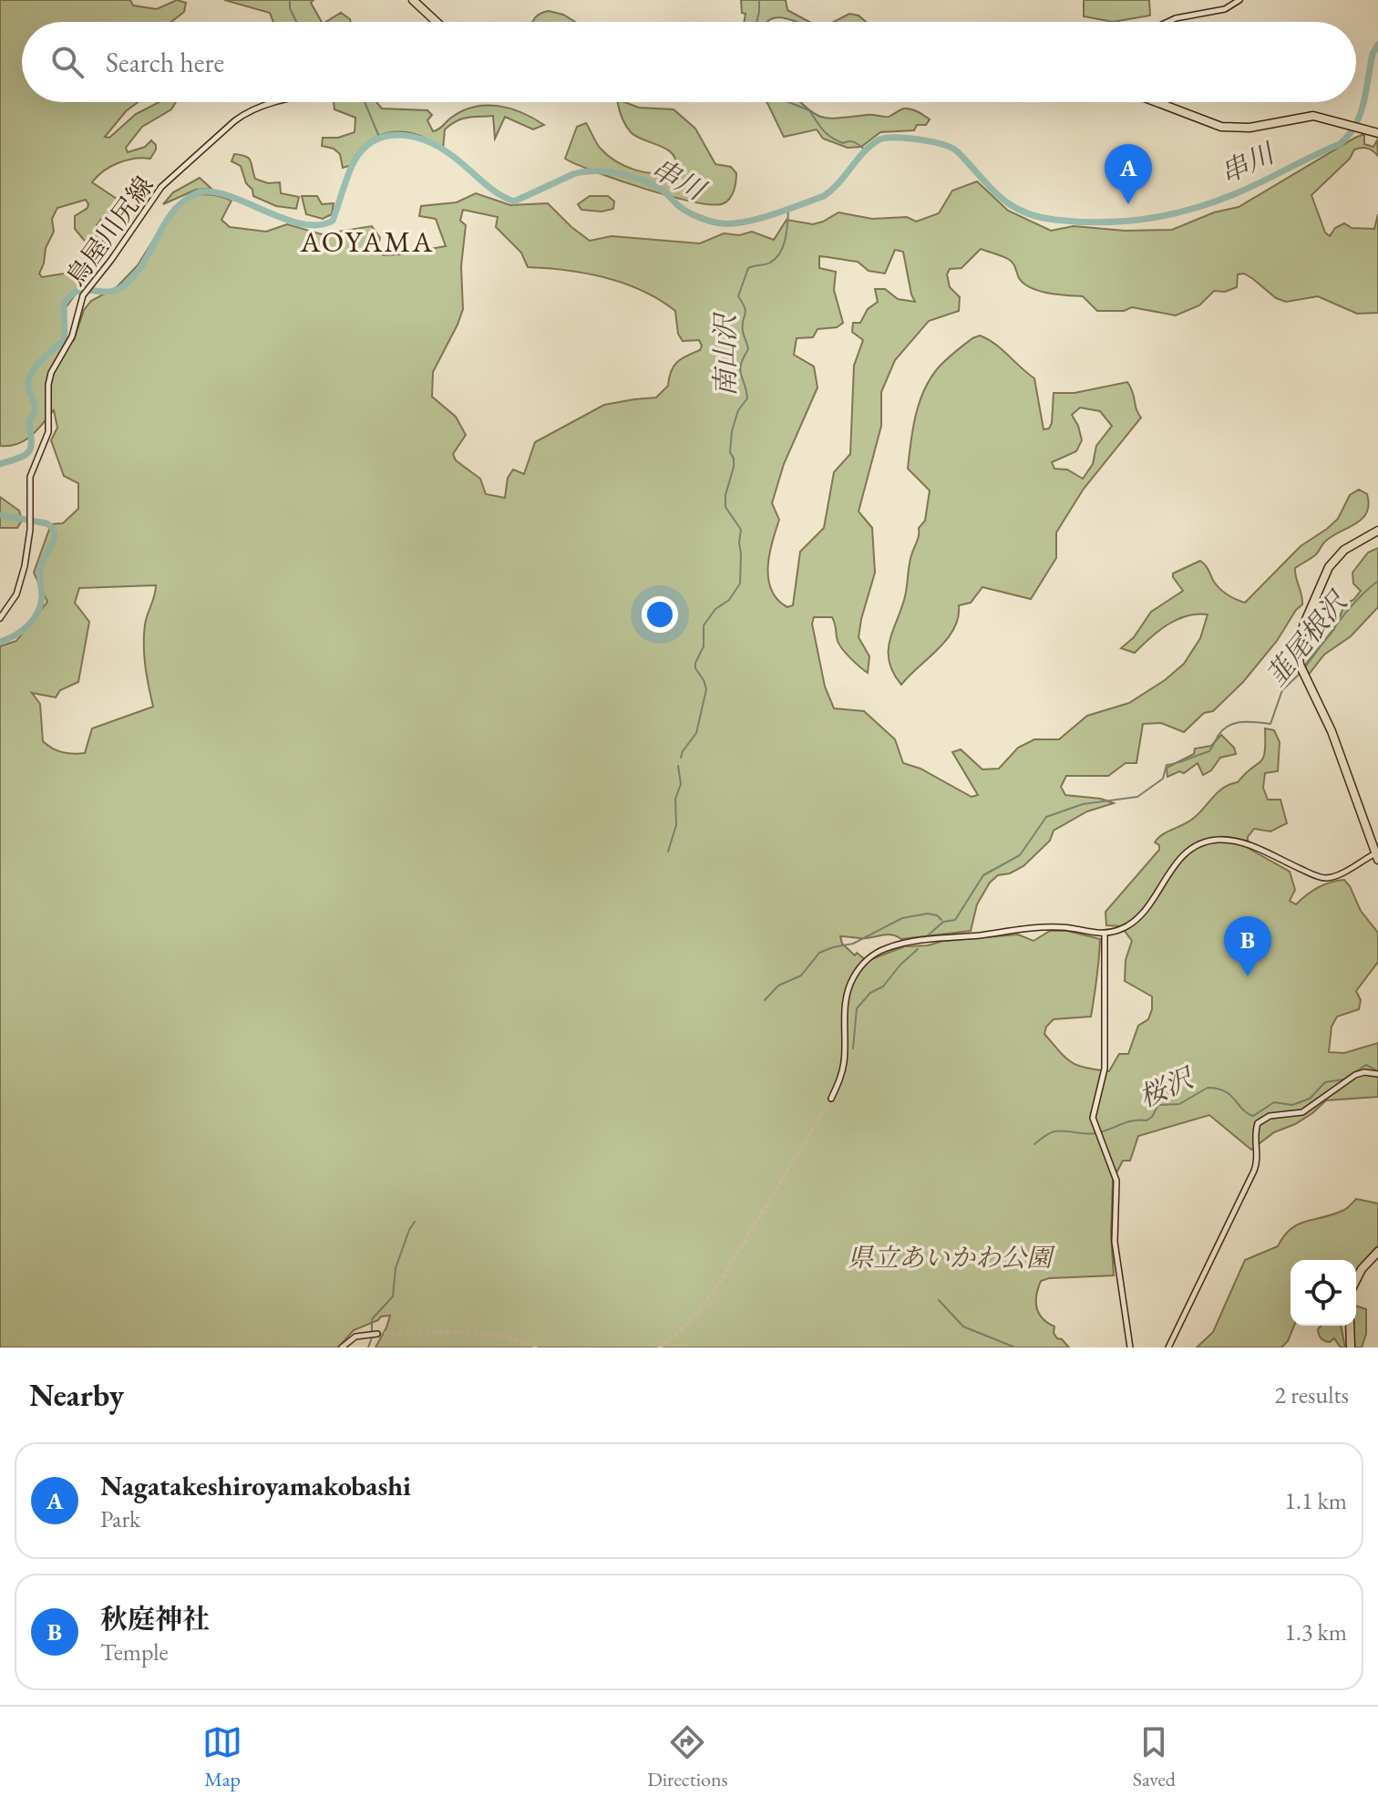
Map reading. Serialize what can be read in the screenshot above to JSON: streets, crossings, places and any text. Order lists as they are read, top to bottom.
{
  "streets": {
    "street": ["鳥屋川尻線"]
  },
  "districts": ["AOYAMA"],
  "water": [
    "串川",
    "南山沢",
    "韮尾根沢",
    "桜沢"
  ],
  "parks": ["県立あいかわ公園"],
  "page": {
    "search": "Search here",
    "pins": ["A", "B"],
    "heading": ["Nearby", "2 results"],
    "list": [
      {
        "mark": "A",
        "name": "Nagatakeshiroyamakobashi",
        "note": "Park",
        "value": "1.1 km"
      },
      {
        "mark": "B",
        "name": "秋庭神社",
        "note": "Temple",
        "value": "1.3 km"
      }
    ],
    "nav": ["Map", "Directions", "Saved"]
  }
}
